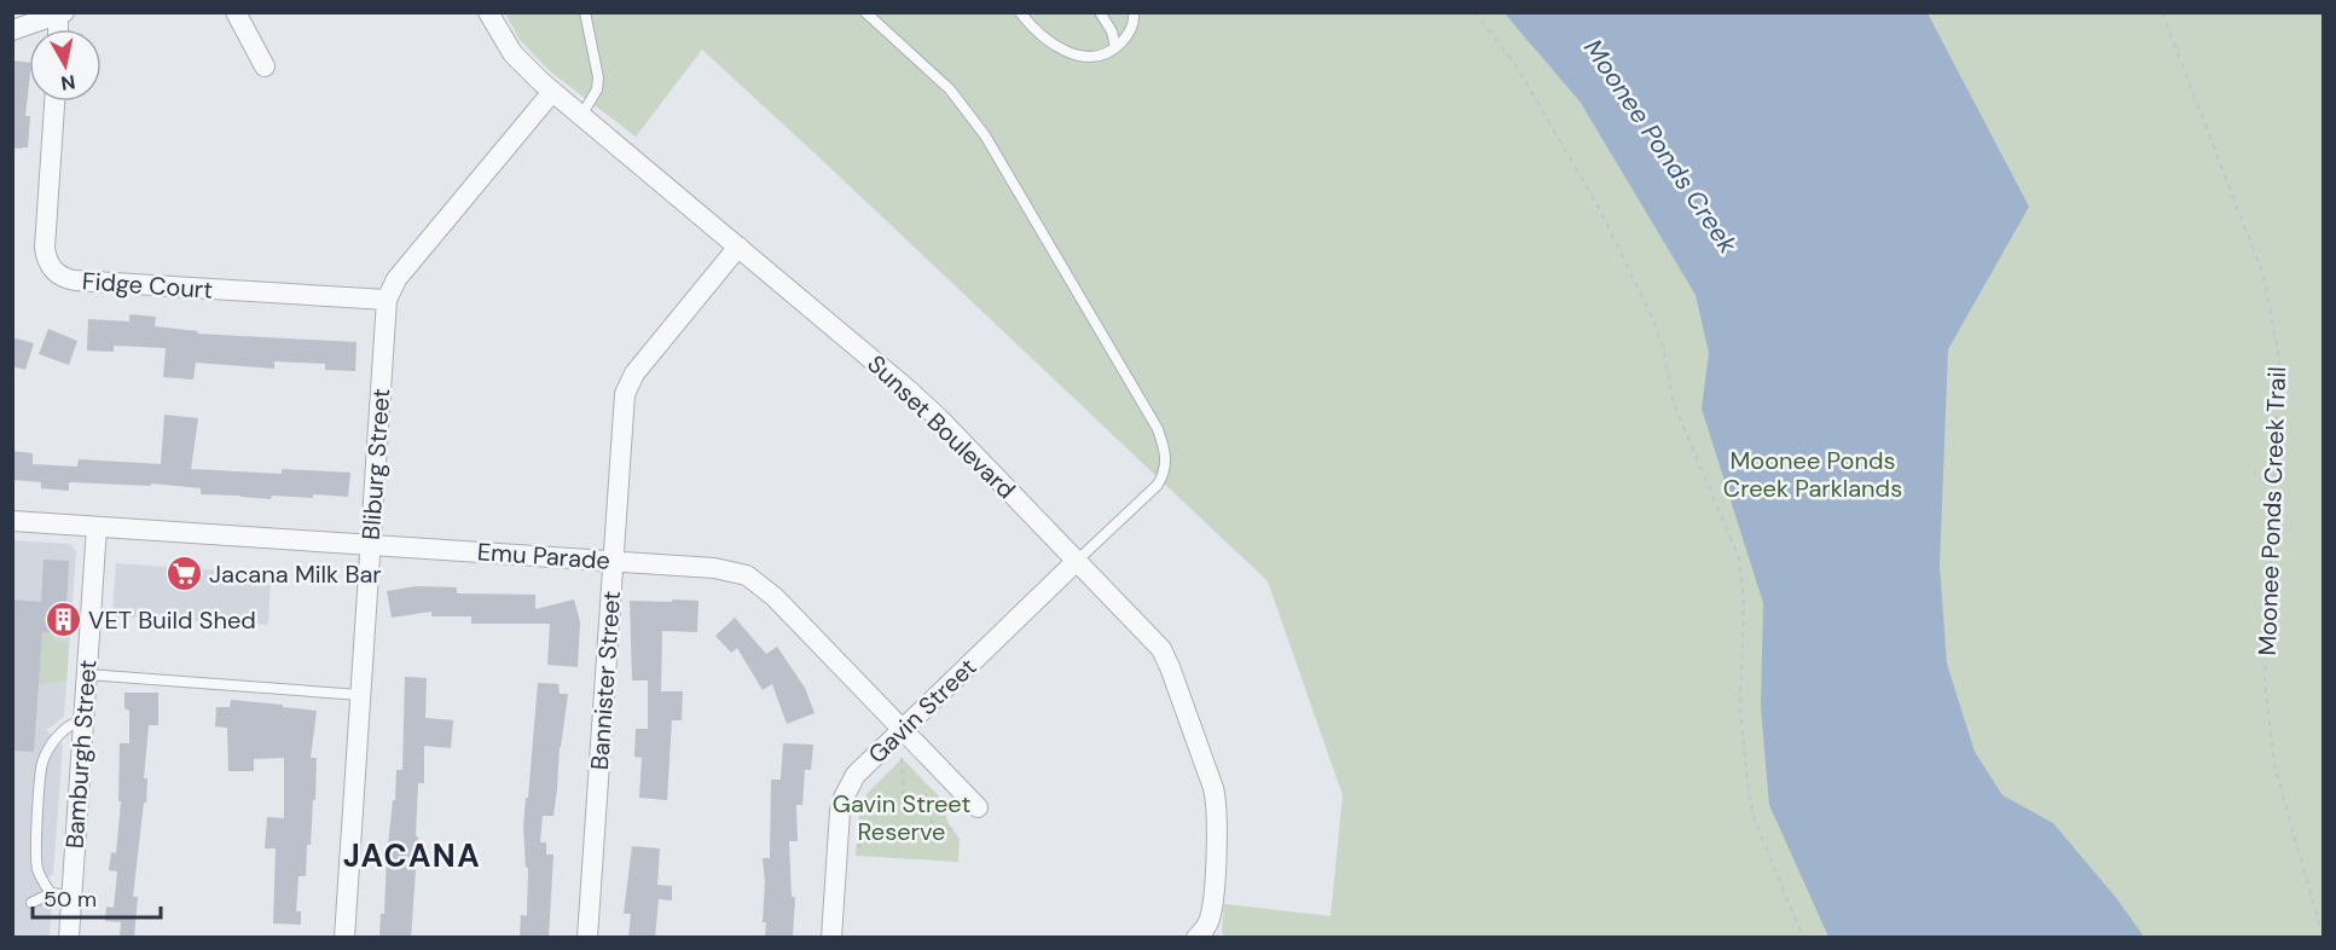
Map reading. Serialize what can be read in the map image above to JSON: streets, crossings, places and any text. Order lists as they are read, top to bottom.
{
  "streets": {
    "street": [
      "Fidge Court",
      "Sunset Boulevard",
      "Bliburg Street",
      "Emu Parade",
      "Bannister Street",
      "Gavin Street",
      "Bamburgh Street"
    ],
    "path": ["Moonee Ponds Creek Trail"]
  },
  "crossings": [
    ["Fidge Court", "Bliburg Street"],
    ["Sunset Boulevard", "Bliburg Street"],
    ["Sunset Boulevard", "Bannister Street"],
    ["Sunset Boulevard", "Gavin Street"],
    ["Bliburg Street", "Emu Parade"],
    ["Emu Parade", "Bannister Street"],
    ["Emu Parade", "Gavin Street"],
    ["Emu Parade", "Bamburgh Street"]
  ],
  "districts": ["JACANA"],
  "water": ["Moonee Ponds Creek"],
  "parks": ["Moonee Ponds Creek Parklands", "Gavin Street Reserve"],
  "places": {
    "supermarket": ["Jacana Milk Bar"],
    "building": ["VET Build Shed"]
  },
  "scale_bar": "50 m",
  "north": "bottom"
}
